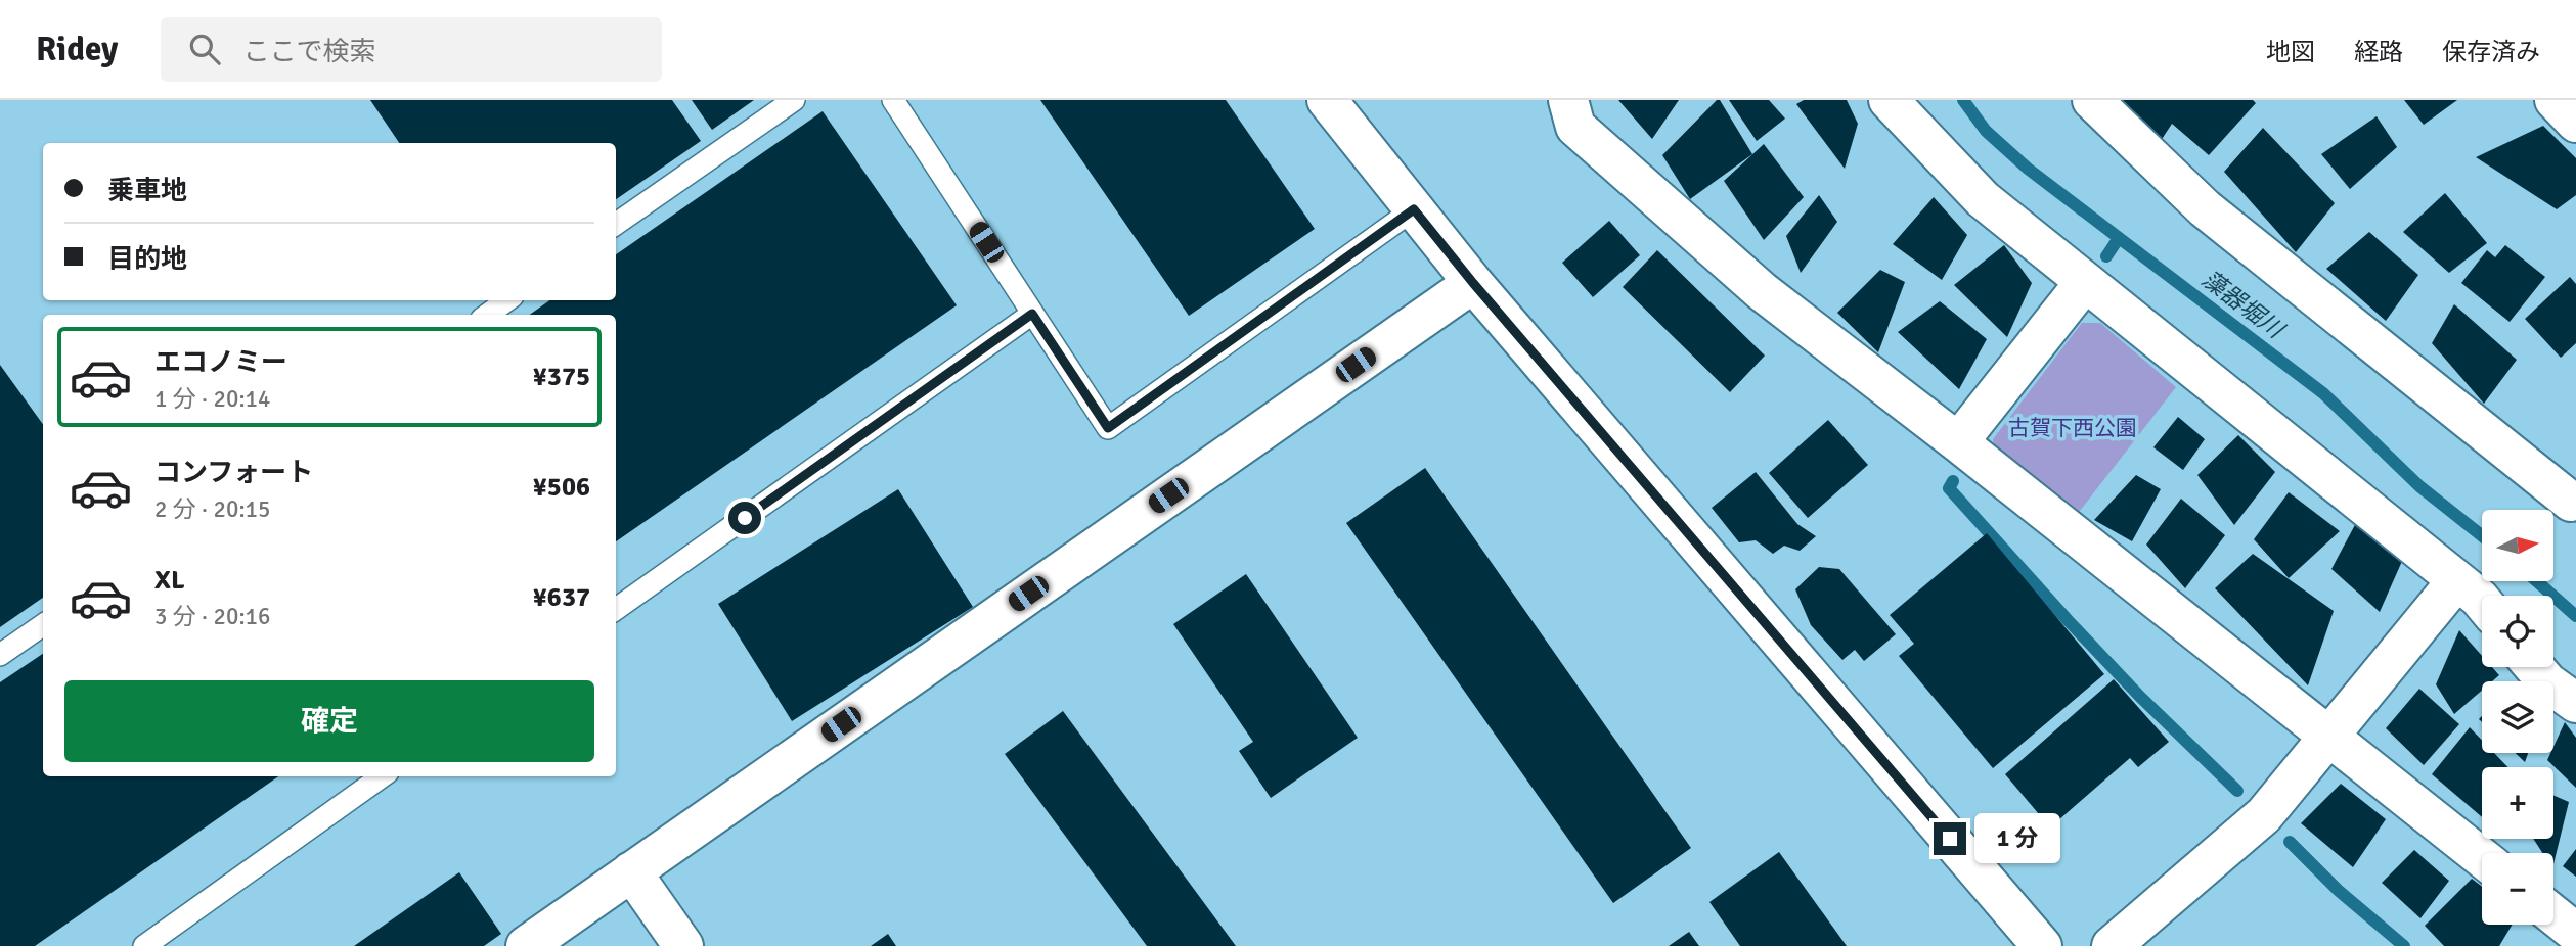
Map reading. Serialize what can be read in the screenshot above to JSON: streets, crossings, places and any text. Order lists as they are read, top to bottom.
{
  "water": ["藻器堀川"],
  "parks": ["古賀下西公園"],
  "north": "right",
  "page": {
    "header": "Ridey",
    "search": "ここで検索",
    "nav": ["地図", "経路", "保存済み"],
    "banner": ["乗車地", "目的地"],
    "list": [
      {
        "name": "エコノミー",
        "note": "1 分 · 20:14",
        "value": "¥375"
      },
      {
        "name": "コンフォート",
        "note": "2 分 · 20:15",
        "value": "¥506"
      },
      {
        "name": "XL",
        "note": "3 分 · 20:16",
        "value": "¥637"
      }
    ],
    "map_buttons": ["+", "−"],
    "buttons": "確定",
    "bubble": "1 分"
  }
}
